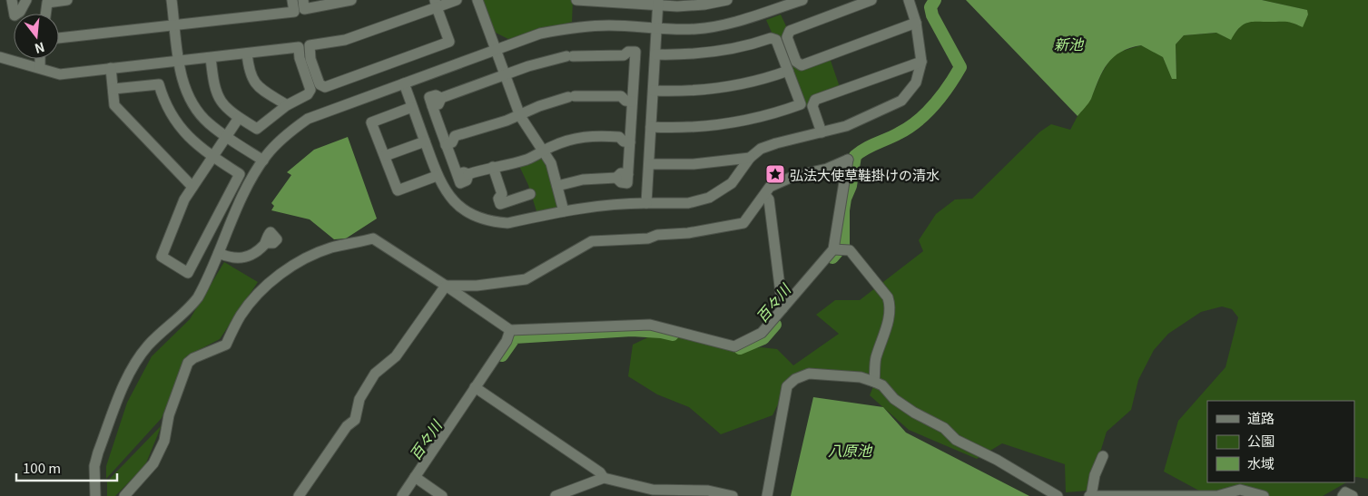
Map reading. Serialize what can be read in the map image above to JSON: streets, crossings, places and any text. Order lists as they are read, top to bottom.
{
  "water": ["新池", "百々川", "八原池"],
  "places": {
    "place": ["弘法大使草鞋掛けの清水"]
  },
  "legend": ["道路", "公園", "水域"],
  "scale_bar": "100 m",
  "north": "bottom"
}
